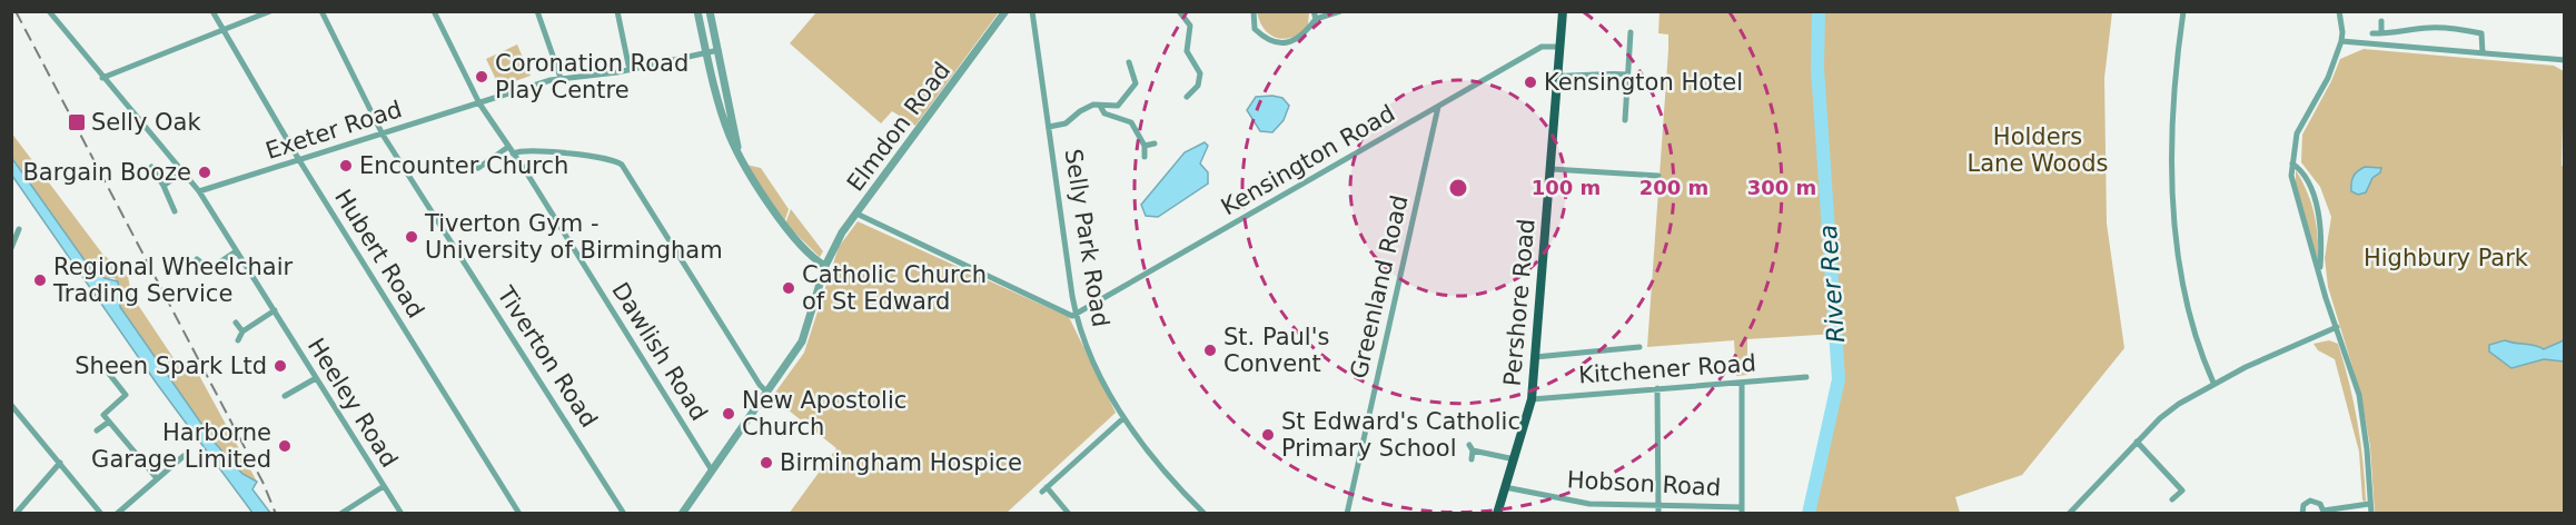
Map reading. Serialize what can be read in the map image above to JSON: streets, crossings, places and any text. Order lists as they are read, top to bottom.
{
  "streets": {
    "main road": ["Pershore Road"],
    "street": [
      "Elmdon Road",
      "Exeter Road",
      "Kensington Road",
      "Selly Park Road",
      "Hubert Road",
      "Greenland Road",
      "Dawlish Road",
      "Tiverton Road",
      "Kitchener Road",
      "Heeley Road",
      "Hobson Road"
    ]
  },
  "crossings": [
    ["Elmdon Road", "Dawlish Road"],
    ["Exeter Road", "Hubert Road"],
    ["Exeter Road", "Dawlish Road"],
    ["Exeter Road", "Tiverton Road"],
    ["Exeter Road", "Heeley Road"],
    ["Kensington Road", "Selly Park Road"],
    ["Kensington Road", "Greenland Road"],
    ["Kensington Road", "Pershore Road"],
    ["Pershore Road", "Kitchener Road"],
    ["Pershore Road", "Hobson Road"]
  ],
  "water": ["River Rea"],
  "parks": ["Holders Lane Woods", "Highbury Park"],
  "places": {
    "other": [
      "Coronation Road Play Centre",
      "Kensington Hotel",
      "Encounter Church",
      "Bargain Booze",
      "Tiverton Gym - University of Birmingham",
      "Regional Wheelchair Trading Service",
      "Catholic Church of St Edward",
      "St. Paul's Convent",
      "Sheen Spark Ltd",
      "New Apostolic Church",
      "St Edward's Catholic Primary School",
      "Harborne Garage Limited",
      "Birmingham Hospice"
    ],
    "transit": ["Selly Oak"]
  },
  "rings": ["100 m", "200 m", "300 m"]
}
